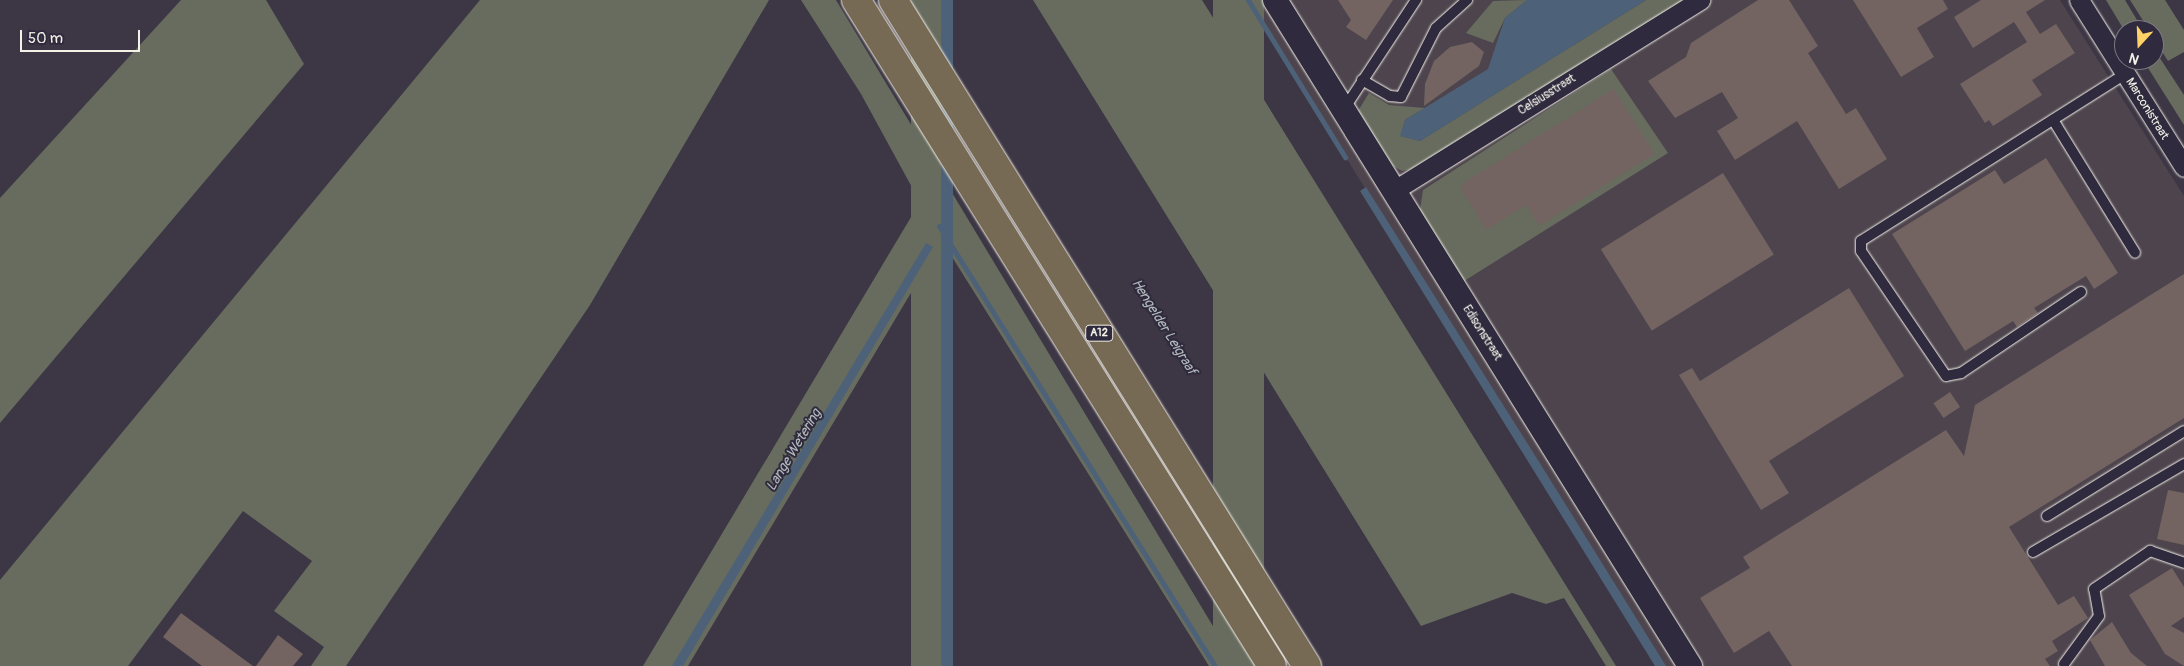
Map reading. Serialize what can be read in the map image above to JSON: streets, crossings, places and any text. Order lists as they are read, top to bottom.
{
  "streets": {
    "highway": ["A12"],
    "street": ["Celsiusstraat", "Marconistraat", "Edisonstraat"]
  },
  "crossings": [
    ["Celsiusstraat", "Edisonstraat"]
  ],
  "water": ["Hengelder Leigraaf", "Lange Wetering"],
  "scale_bar": "50 m",
  "north": "bottom"
}
